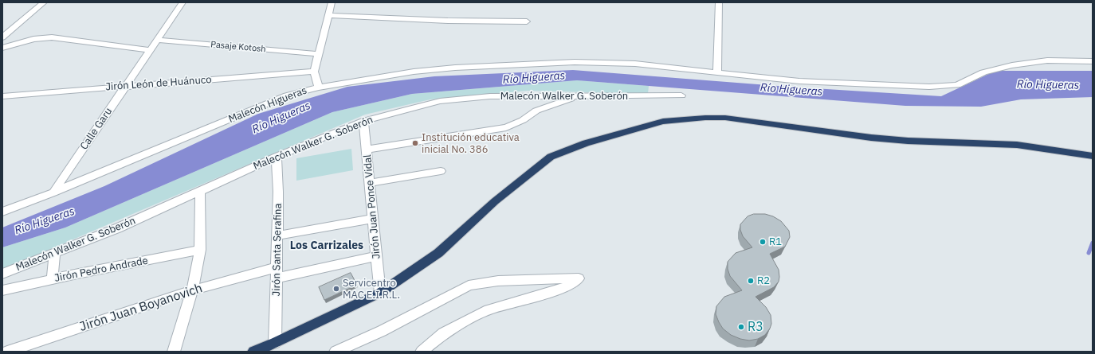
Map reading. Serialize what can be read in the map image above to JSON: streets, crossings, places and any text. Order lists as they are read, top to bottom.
{
  "streets": {
    "street": [
      "Pasaje Kotosh",
      "Jirón León de Huánuco",
      "Malecón Walker G. Soberón",
      "Malecón Higueras",
      "Calle Garu",
      "Jirón Juan Ponce Vidal",
      "Jirón Santa Serafina",
      "Jirón Pedro Andrade",
      "Jirón Juan Boyanovich"
    ]
  },
  "crossings": [
    ["Pasaje Kotosh", "Calle Garu"],
    ["Jirón León de Huánuco", "Calle Garu"],
    ["Malecón Walker G. Soberón", "Jirón Juan Ponce Vidal"],
    ["Malecón Walker G. Soberón", "Jirón Santa Serafina"],
    ["Malecón Higueras", "Calle Garu"],
    ["Jirón Juan Ponce Vidal", "Jirón Juan Boyanovich"],
    ["Jirón Santa Serafina", "Jirón Juan Boyanovich"]
  ],
  "districts": ["Los Carrizales"],
  "water": ["Río Higueras"],
  "places": [
    "Institución educativa inicial No. 386",
    "R1",
    "R2",
    "Servicentro MAC E.I.R.L.",
    "R3"
  ]
}
